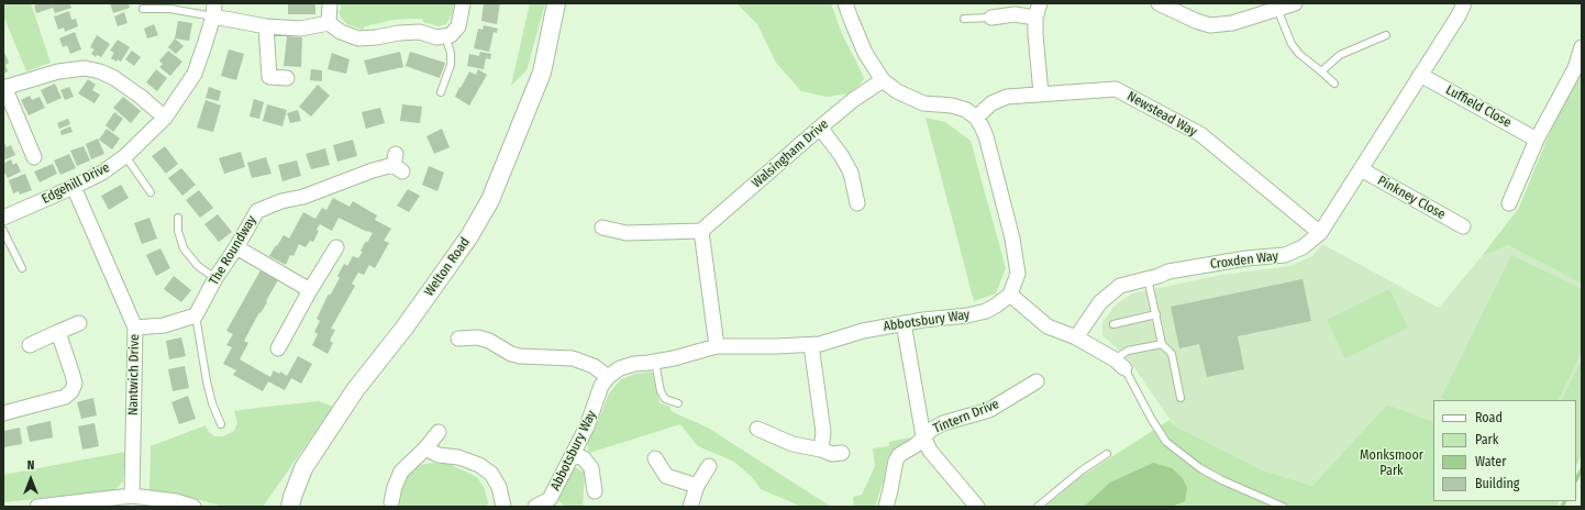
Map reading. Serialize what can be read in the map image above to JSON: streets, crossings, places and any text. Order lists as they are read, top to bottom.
{
  "streets": {
    "street": [
      "Luffield Close",
      "Newstead Way",
      "Walsingham Drive",
      "Edgehill Drive",
      "Pinkney Close",
      "The Roundway",
      "Croxden Way",
      "Welton Road",
      "Abbotsbury Way",
      "Nantwich Drive",
      "Tintern Drive"
    ]
  },
  "crossings": [
    ["Luffield Close", "Croxden Way"],
    ["Newstead Way", "Croxden Way"],
    ["Edgehill Drive", "Nantwich Drive"],
    ["Pinkney Close", "Croxden Way"]
  ],
  "parks": ["Monksmoor Park"],
  "legend": [
    "Road",
    "Park",
    "Water",
    "Building"
  ],
  "north": "top"
}
